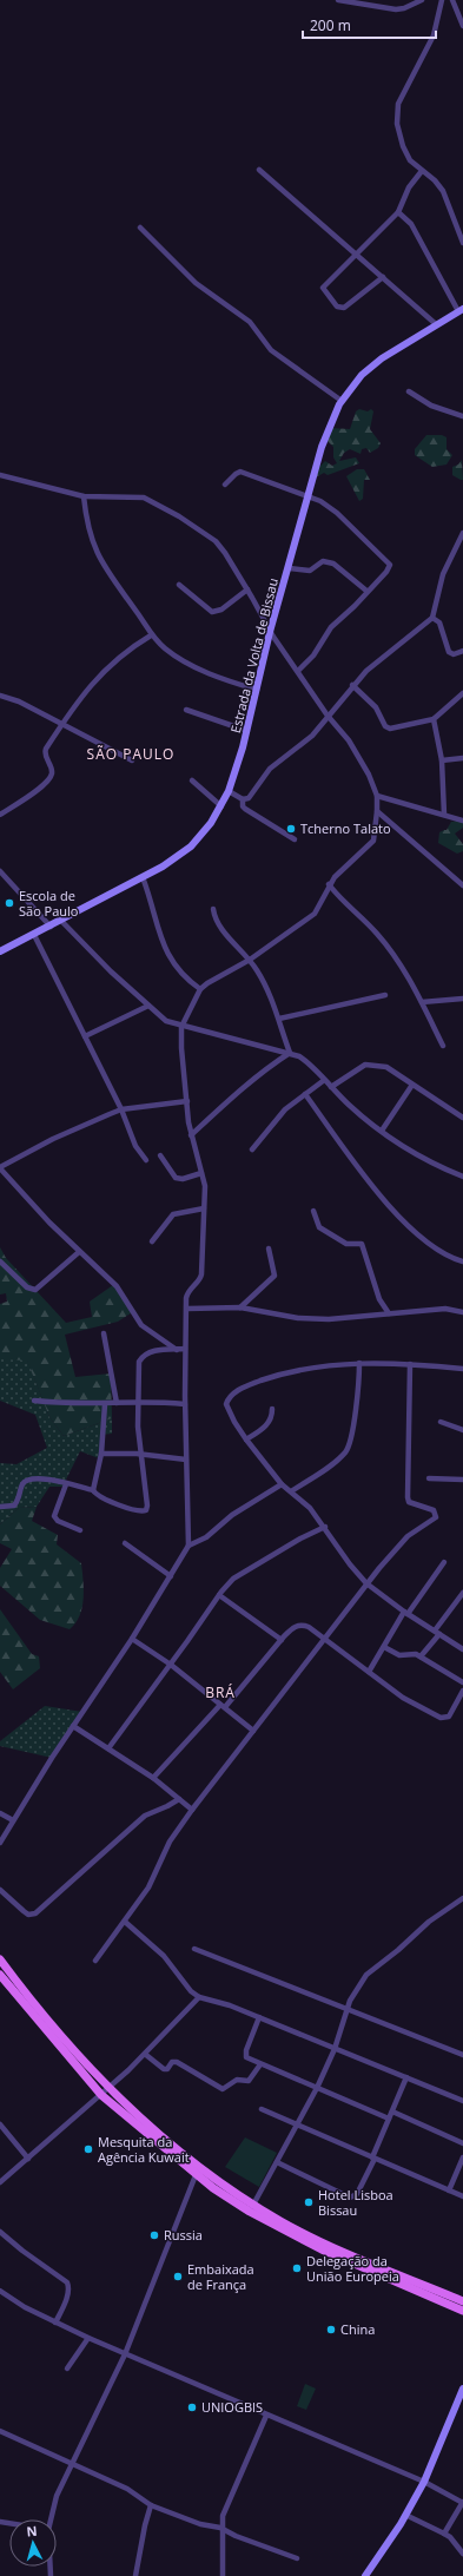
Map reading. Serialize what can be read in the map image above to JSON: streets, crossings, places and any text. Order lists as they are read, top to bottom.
{
  "streets": {
    "main road": ["Estrada da Volta de Bissau"]
  },
  "districts": ["SÃO PAULO", "BRÁ"],
  "places": [
    "Tcherno Talato",
    "Escola de São Paulo",
    "Mesquita da Agência Kuwait",
    "Hotel Lisboa Bissau",
    "Russia",
    "Delegação da União Europeia",
    "Embaixada de França",
    "China",
    "UNIOGBIS"
  ],
  "scale_bar": "200 m",
  "north": "top"
}
